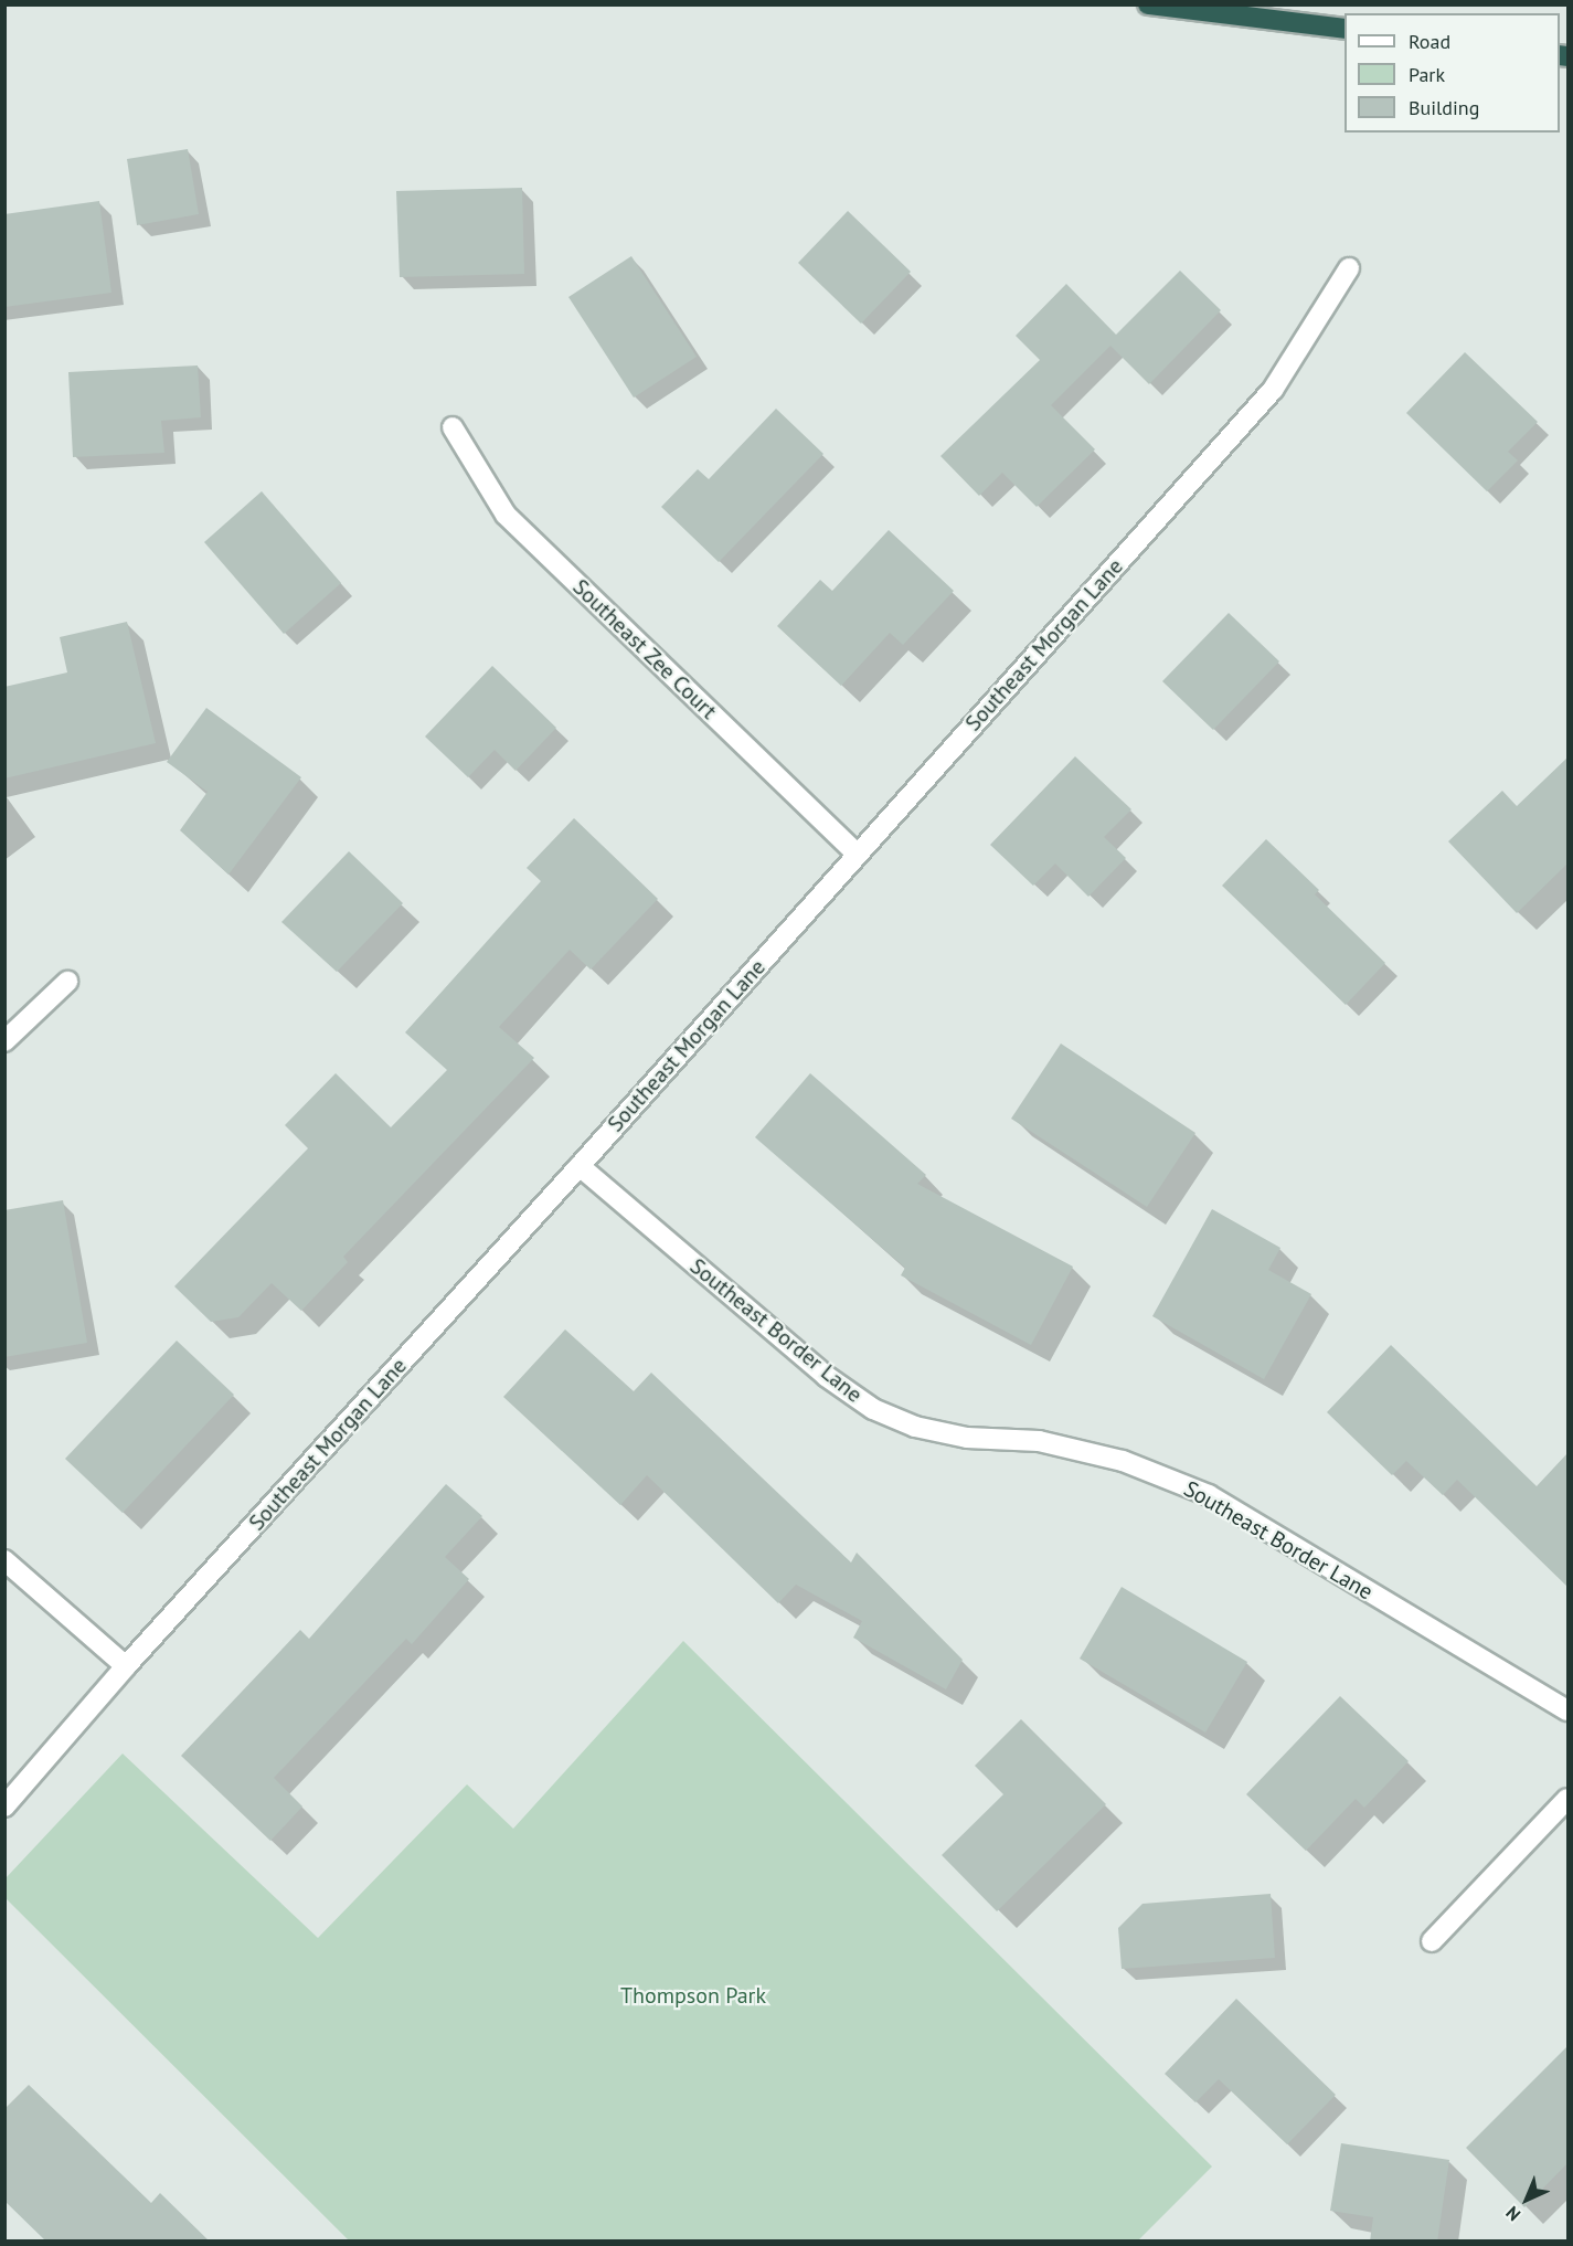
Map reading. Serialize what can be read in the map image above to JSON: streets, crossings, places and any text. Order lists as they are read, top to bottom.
{
  "streets": {
    "street": ["Southeast Morgan Lane", "Southeast Zee Court", "Southeast Border Lane"]
  },
  "crossings": [
    ["Southeast Morgan Lane", "Southeast Zee Court"],
    ["Southeast Morgan Lane", "Southeast Border Lane"]
  ],
  "parks": ["Thompson Park"],
  "legend": ["Road", "Park", "Building"],
  "north": "bottom left"
}
